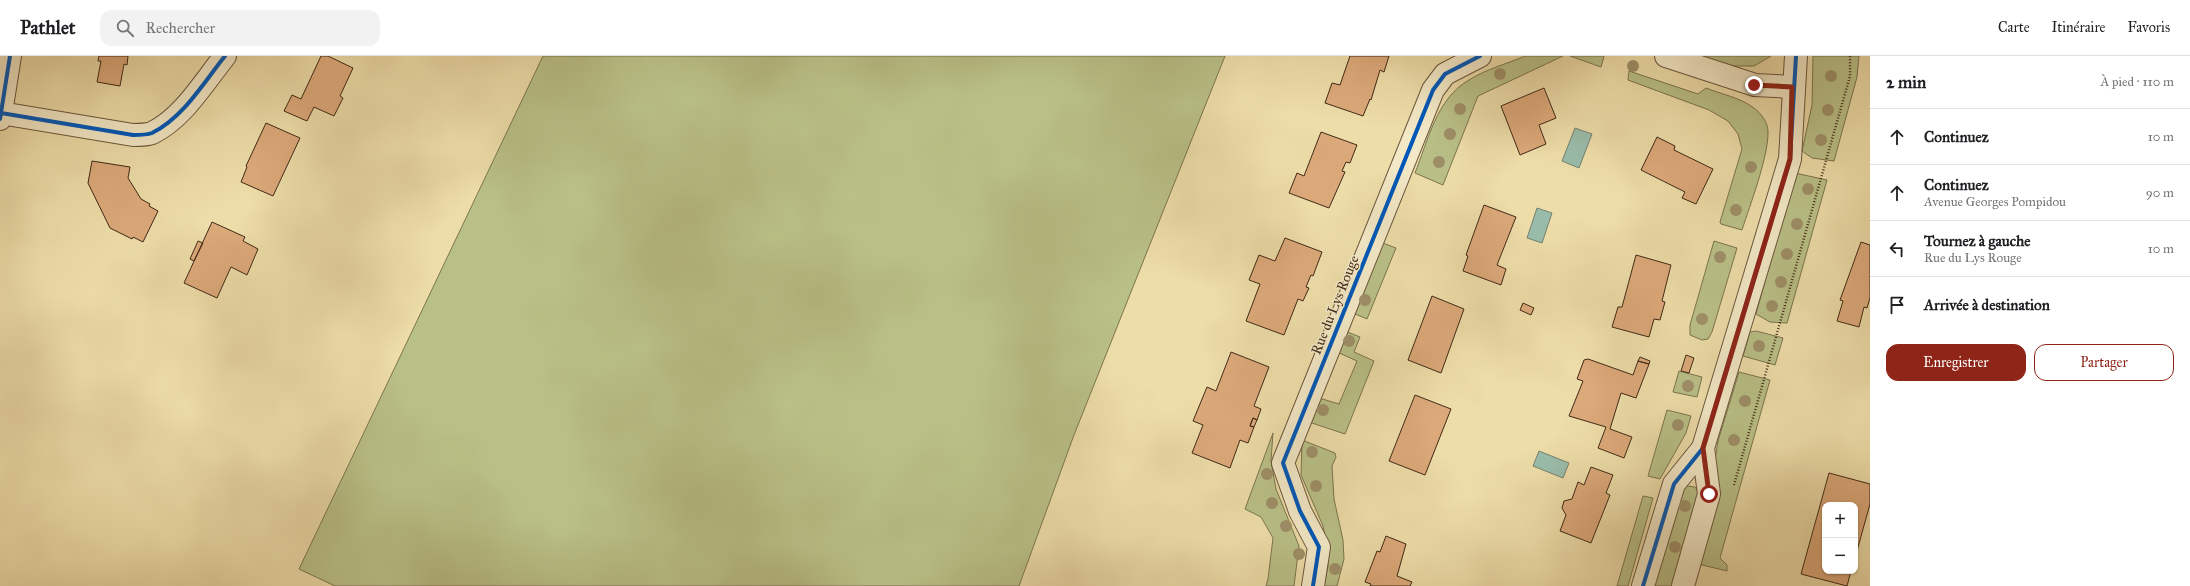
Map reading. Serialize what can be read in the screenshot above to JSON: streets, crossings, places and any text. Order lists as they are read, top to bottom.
{
  "streets": {
    "street": ["Rue du Lys Rouge"]
  },
  "page": {
    "header": "Pathlet",
    "search": "Rechercher",
    "nav": ["Carte", "Itinéraire", "Favoris"],
    "heading": ["2 min", "À pied · 110 m"],
    "list": [
      ["Continuez", "10 m"],
      ["Continuez", "Avenue Georges Pompidou", "90 m"],
      ["Tournez à gauche", "Rue du Lys Rouge", "10 m"],
      "Arrivée à destination"
    ],
    "buttons": ["Enregistrer", "Partager"],
    "map_buttons": ["+", "−"]
  }
}
